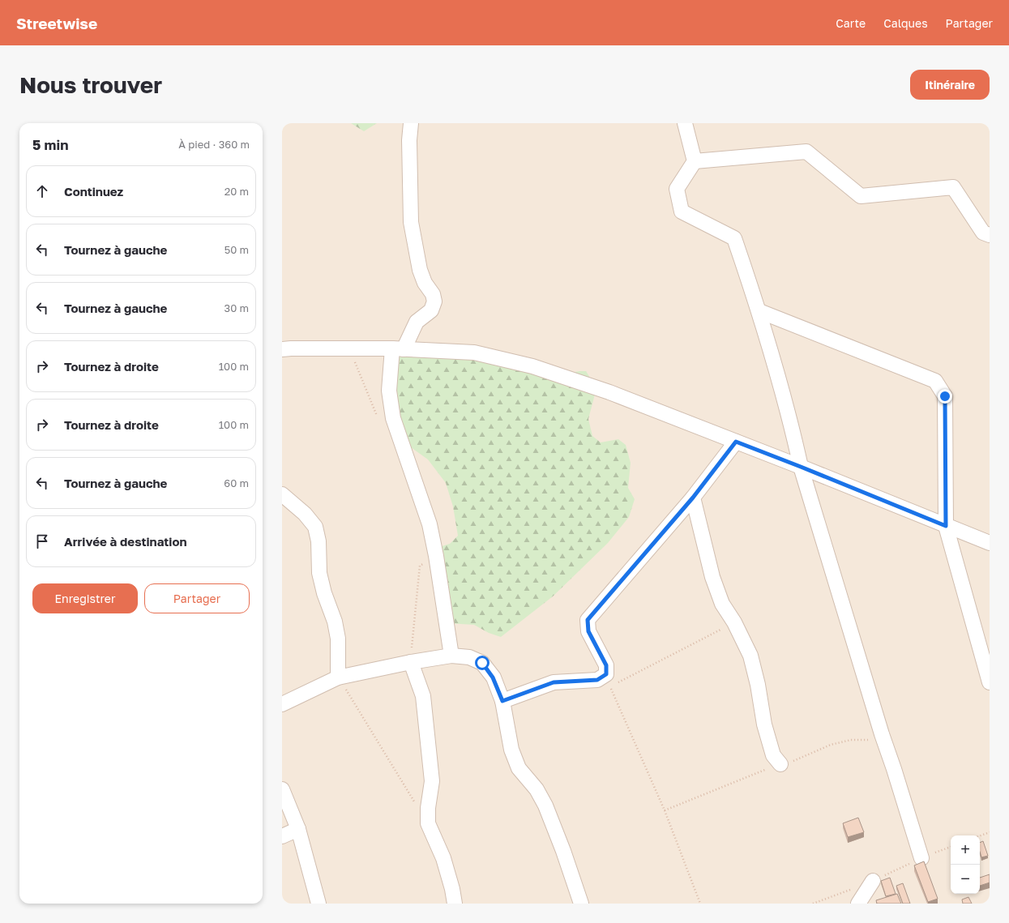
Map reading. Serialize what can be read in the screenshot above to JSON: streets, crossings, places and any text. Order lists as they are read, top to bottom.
{
  "page": {
    "header": "Streetwise",
    "nav": ["Carte", "Calques", "Partager"],
    "buttons": [
      "Itinéraire",
      ["Enregistrer", "Partager"]
    ],
    "title": "Nous trouver",
    "heading": ["5 min", "À pied · 360 m"],
    "list": [
      ["Continuez", "20 m"],
      ["Tournez à gauche", "50 m"],
      ["Tournez à gauche", "30 m"],
      ["Tournez à droite", "100 m"],
      ["Tournez à droite", "100 m"],
      ["Tournez à gauche", "60 m"],
      "Arrivée à destination"
    ],
    "map_buttons": ["+", "−"]
  }
}
